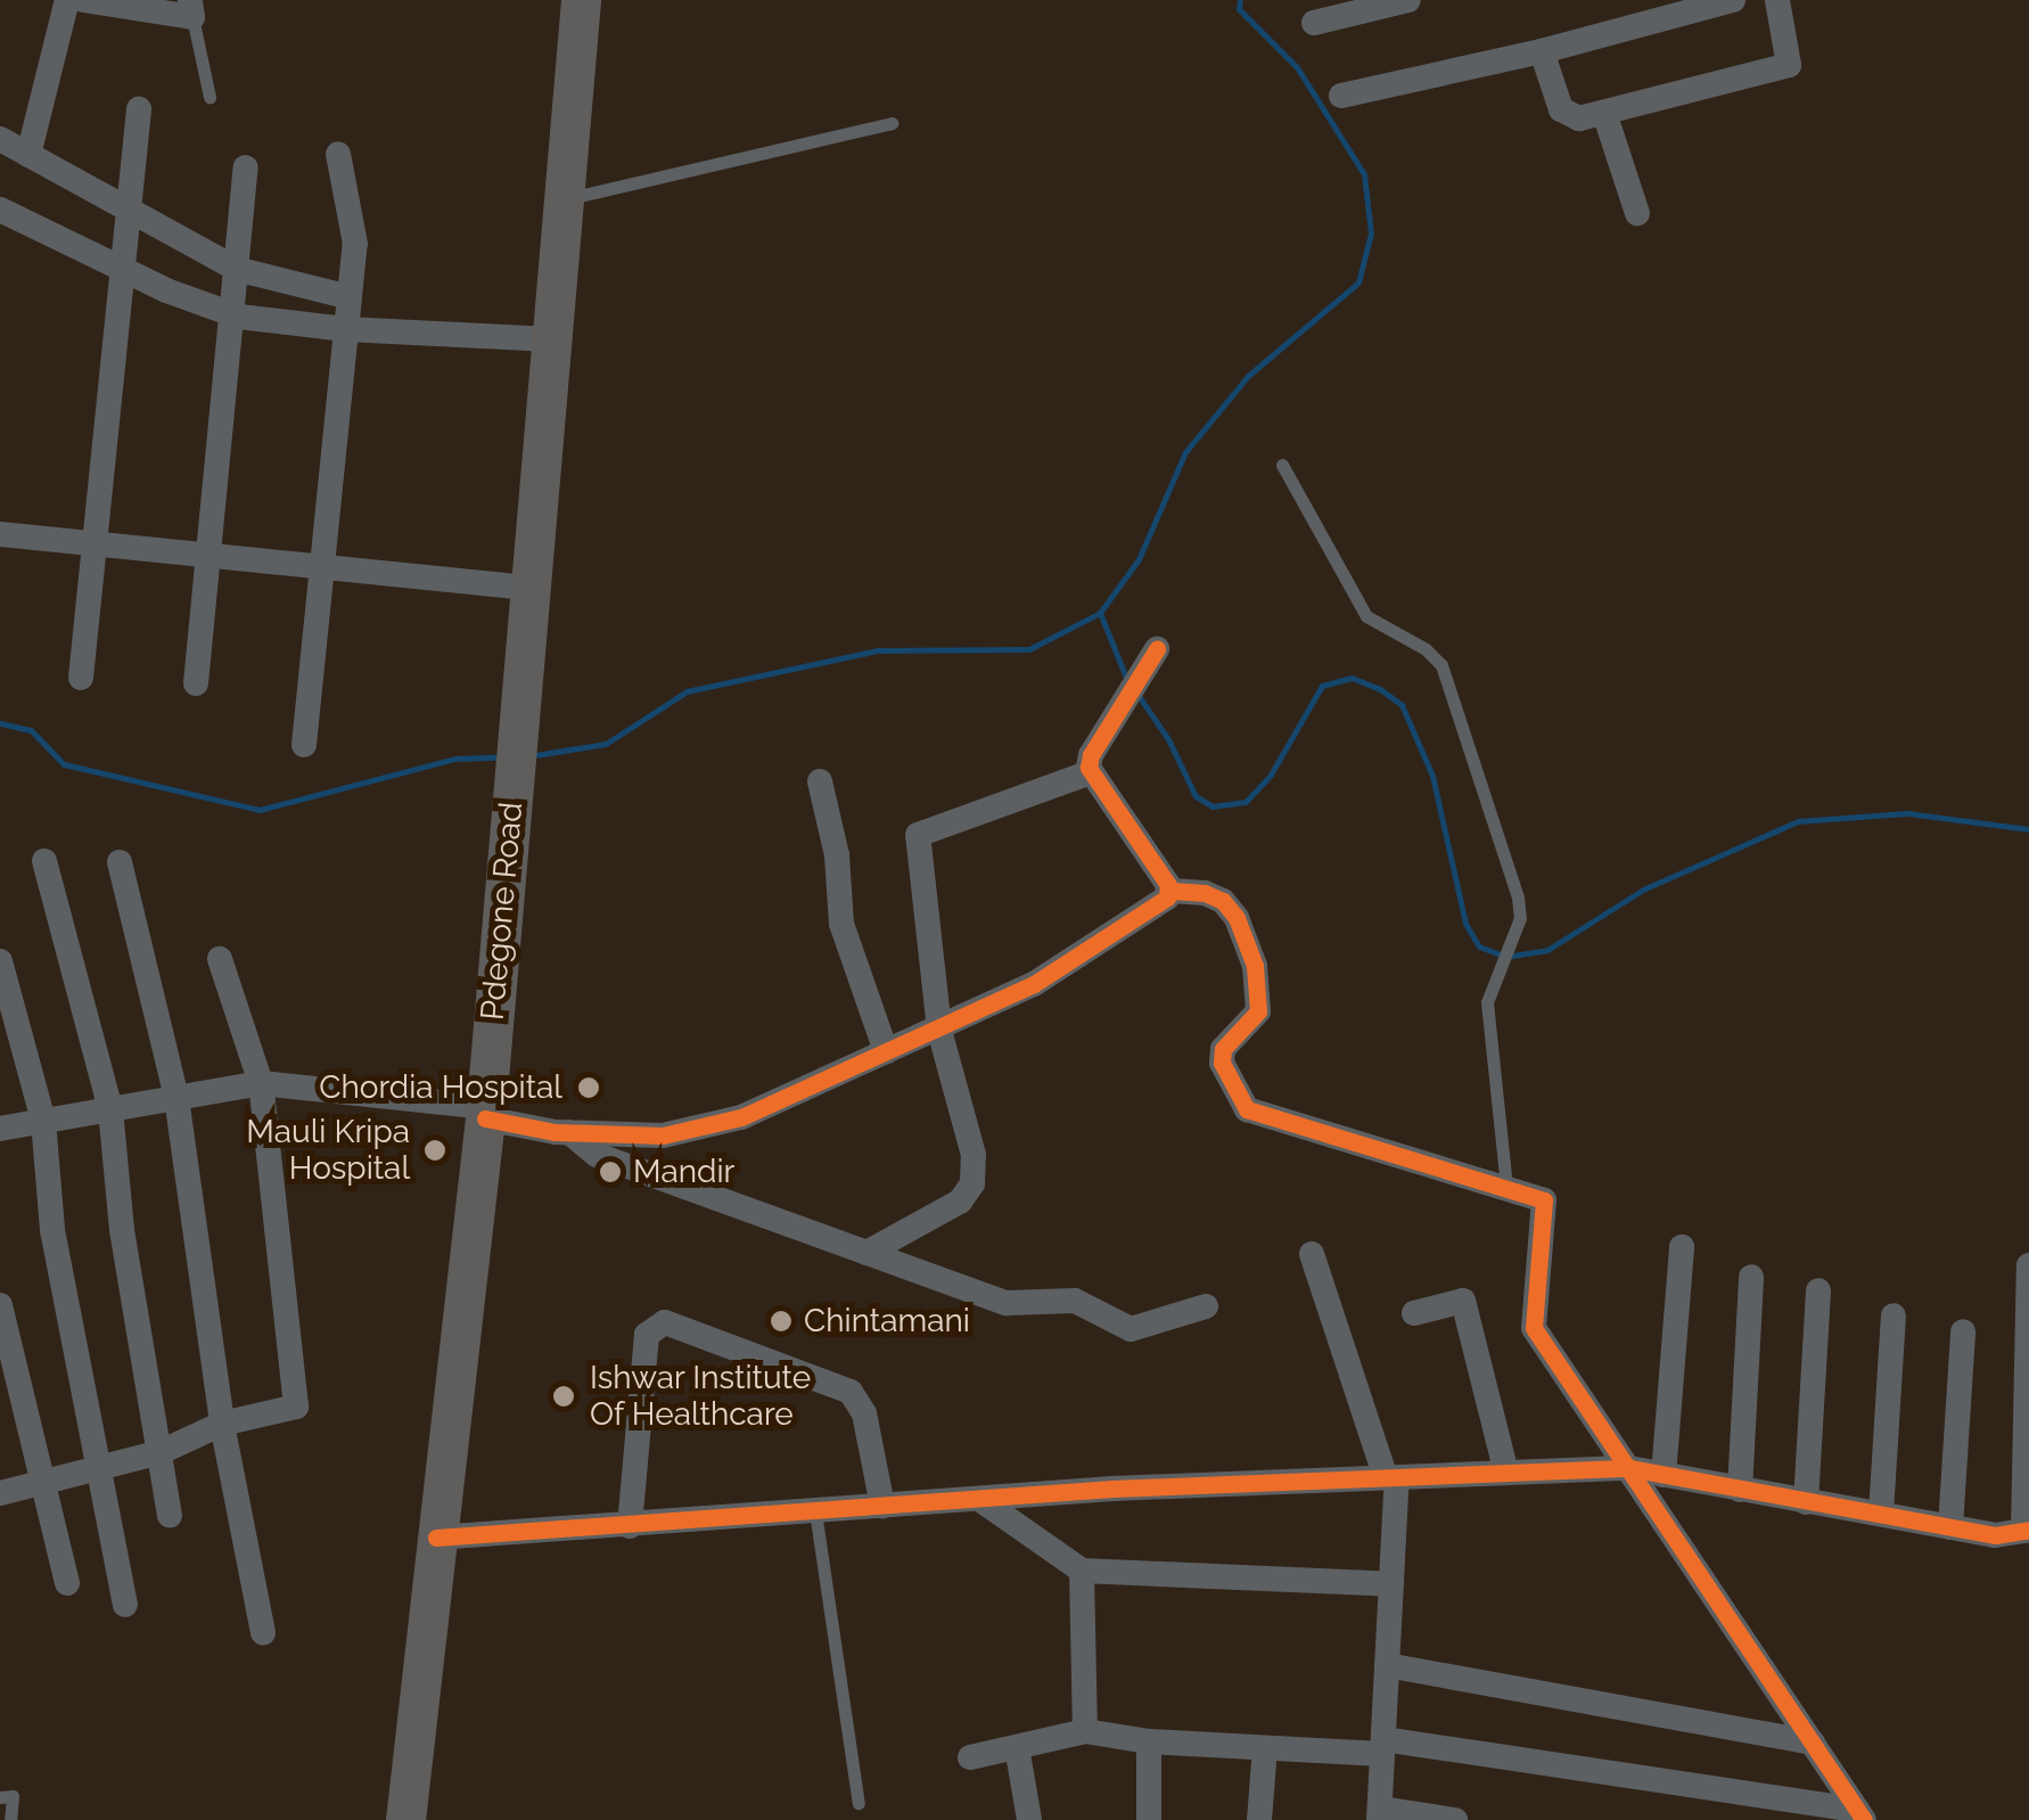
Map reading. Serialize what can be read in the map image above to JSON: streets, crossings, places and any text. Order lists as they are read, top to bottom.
{
  "streets": {
    "highway": ["Pdegone Road"]
  },
  "places": [
    "Chordia Hospital",
    "Mauli Kripa Hospital",
    "Mandir",
    "Chintamani",
    "Ishwar Institute Of Healthcare"
  ]
}
